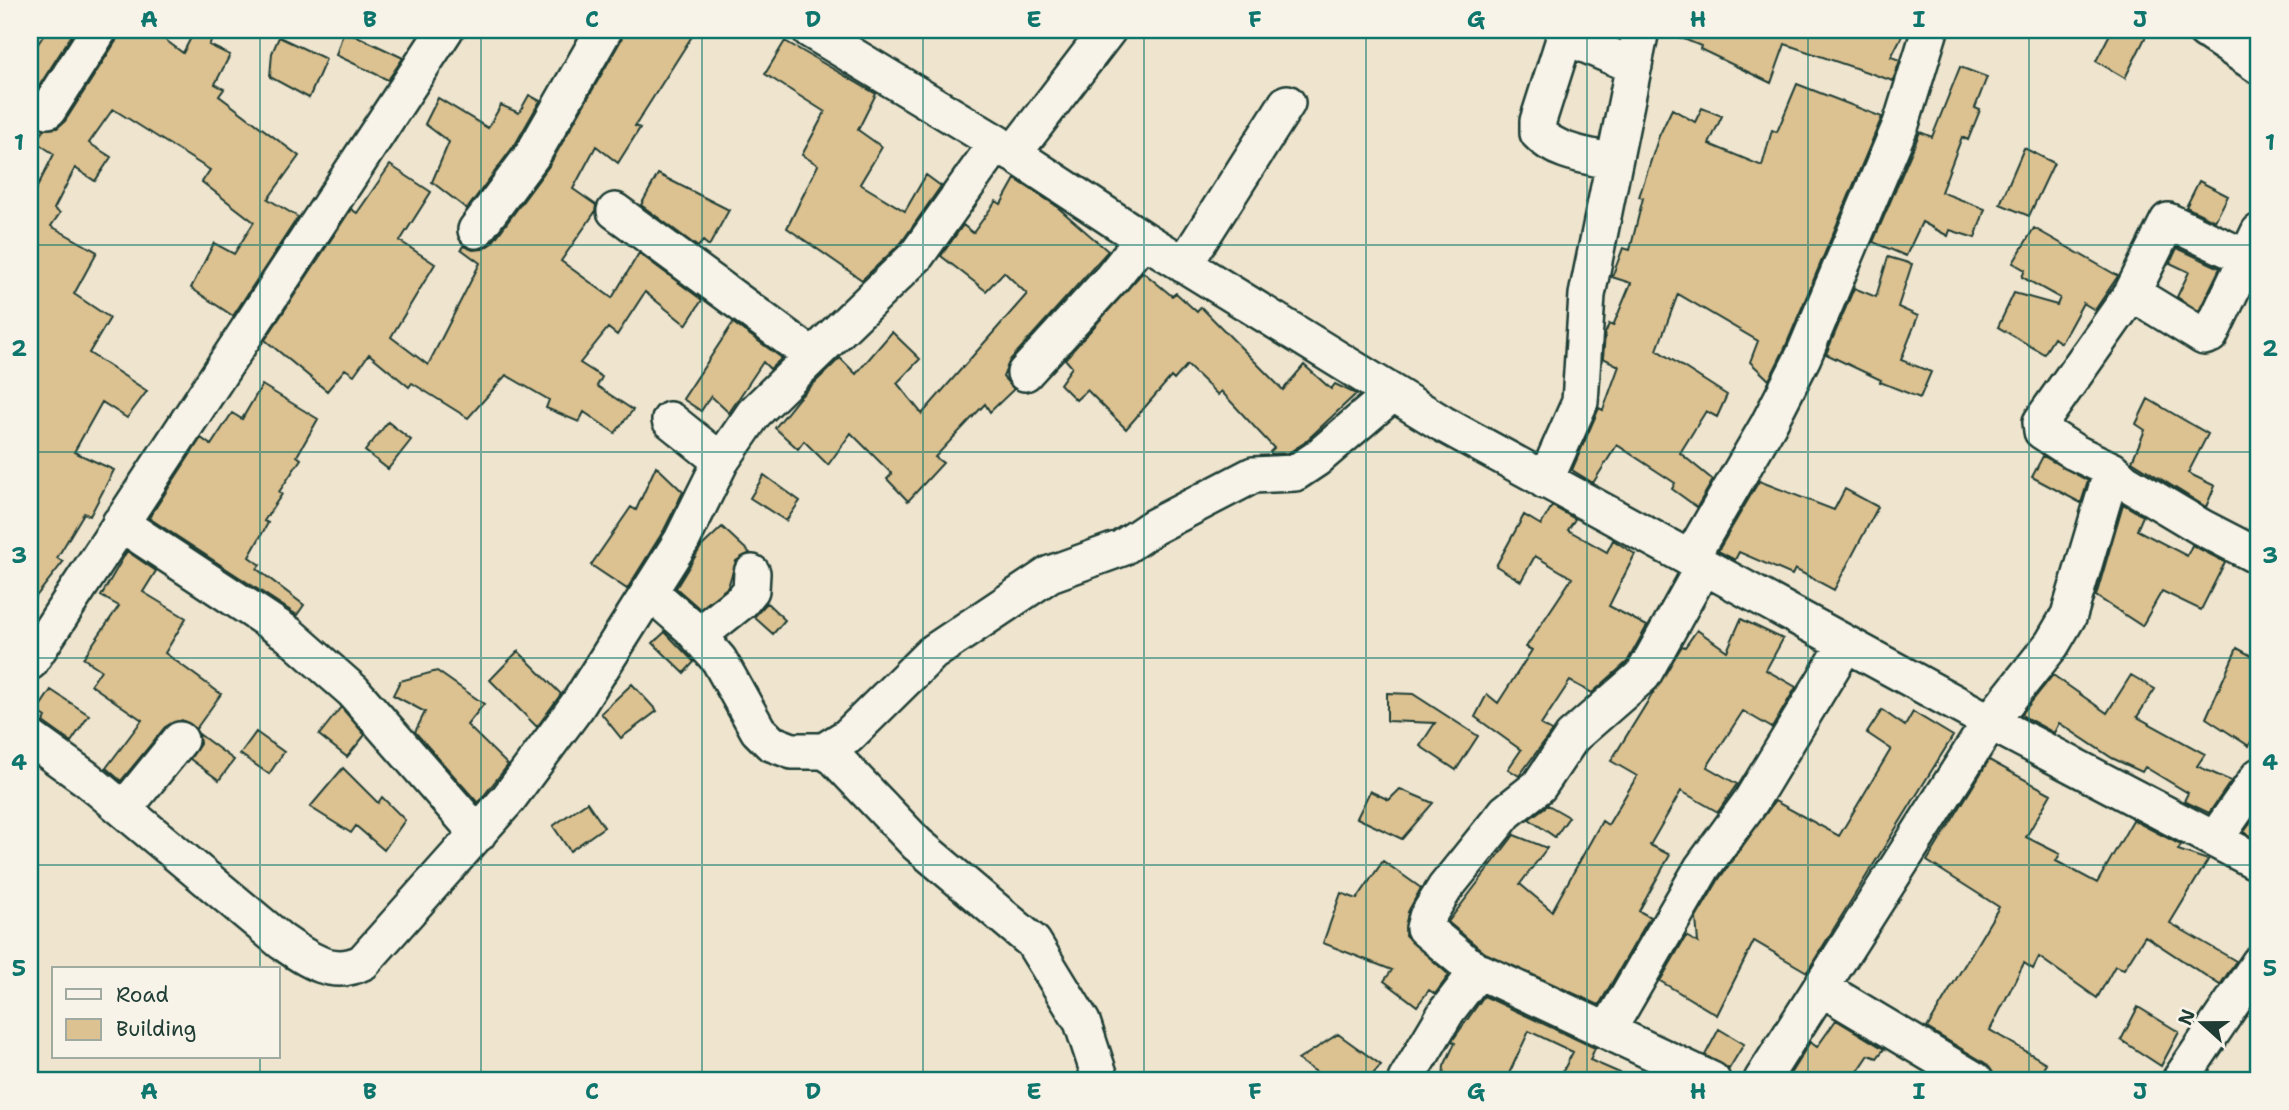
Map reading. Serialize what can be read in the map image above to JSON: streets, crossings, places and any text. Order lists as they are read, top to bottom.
{
  "legend": ["Road", "Building"],
  "north": "left",
  "grid": {
    "columns": [
      "A",
      "B",
      "C",
      "D",
      "E",
      "F",
      "G",
      "H",
      "I",
      "J"
    ],
    "rows": [
      "1",
      "2",
      "3",
      "4",
      "5"
    ]
  }
}
